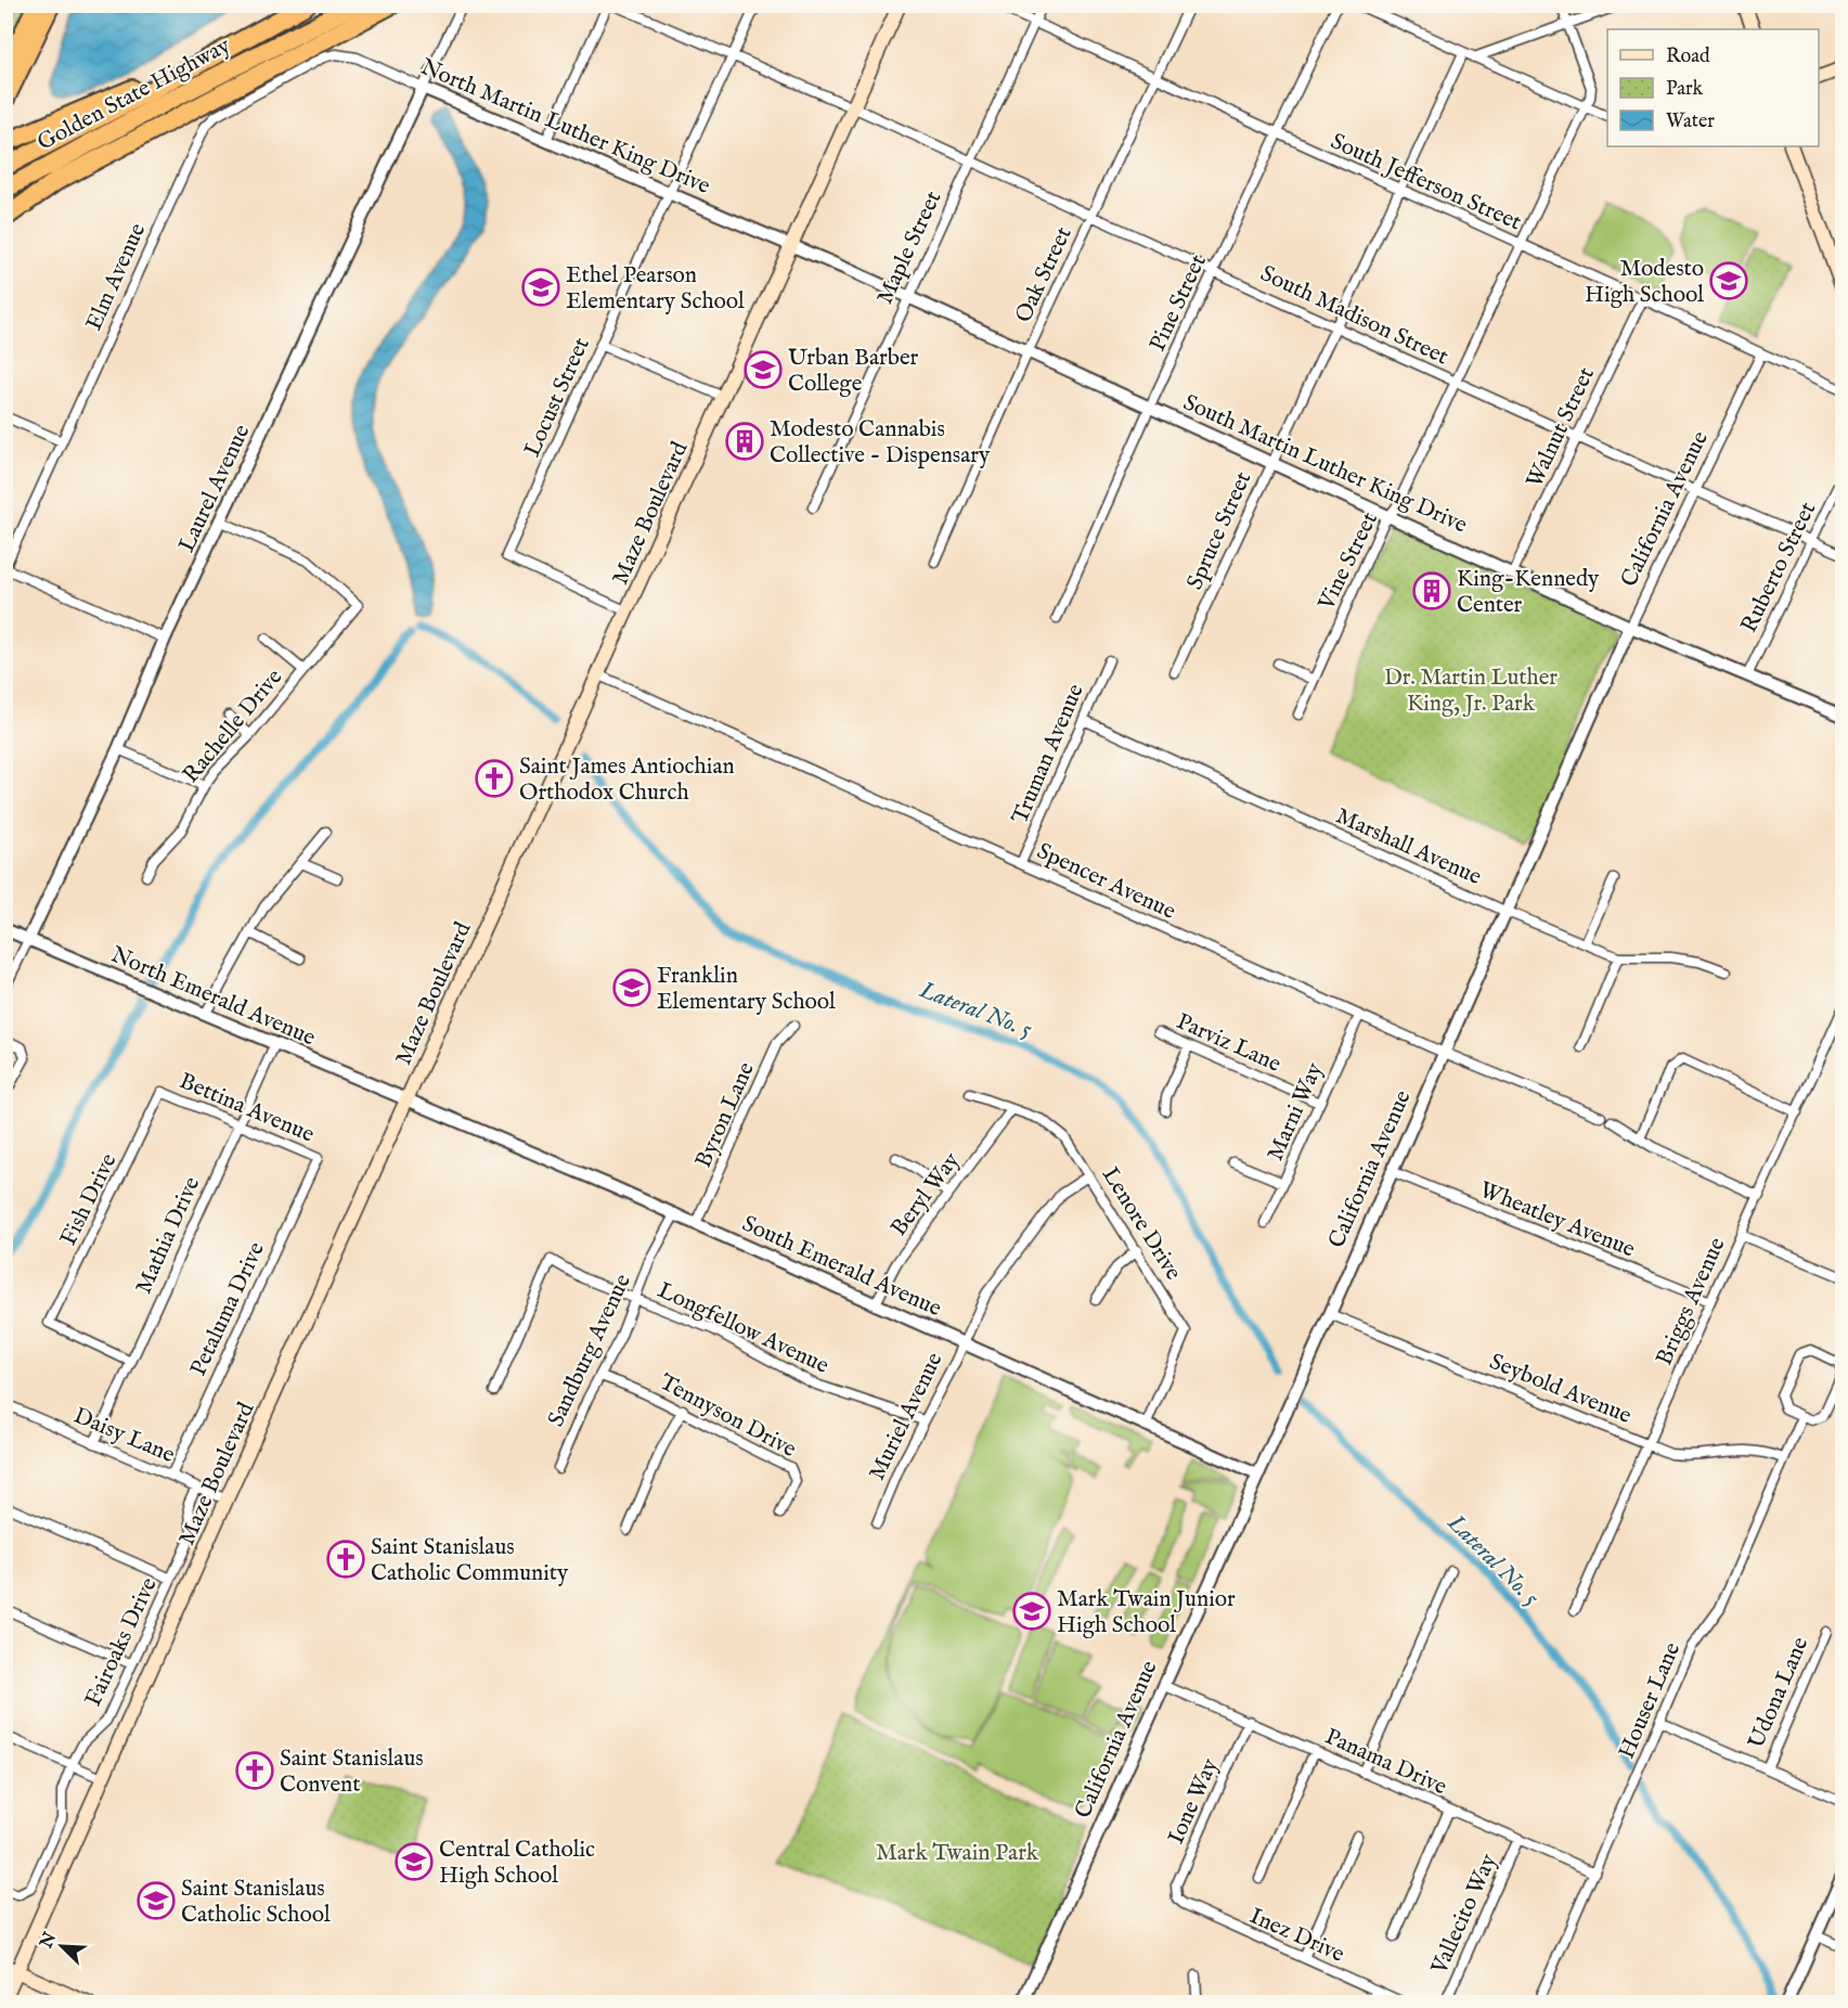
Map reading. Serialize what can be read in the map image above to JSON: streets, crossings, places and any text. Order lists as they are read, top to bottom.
{
  "streets": {
    "highway": ["Golden State Highway"],
    "main road": ["Maze Boulevard"],
    "street": [
      "North Martin Luther King Drive",
      "South Jefferson Street",
      "Maple Street",
      "Oak Street",
      "Elm Avenue",
      "Pine Street",
      "South Madison Street",
      "Locust Street",
      "Walnut Street",
      "South Martin Luther King Drive",
      "Laurel Avenue",
      "California Avenue",
      "Spruce Street",
      "Vine Street",
      "Ruberto Street",
      "Rachelle Drive",
      "Truman Avenue",
      "Marshall Avenue",
      "Spencer Avenue",
      "North Emerald Avenue",
      "Parviz Lane",
      "Bettina Avenue",
      "Marni Way",
      "Byron Lane",
      "Beryl Way",
      "Fish Drive",
      "Wheatley Avenue",
      "Lenore Drive",
      "Mathia Drive",
      "South Emerald Avenue",
      "Briggs Avenue",
      "Petaluma Drive",
      "Longfellow Avenue",
      "Sandburg Avenue",
      "Seybold Avenue",
      "Tennyson Drive",
      "Muriel Avenue",
      "Daisy Lane",
      "Fairoaks Drive",
      "Udona Lane",
      "Houser Lane",
      "Panama Drive",
      "Ione Way",
      "Vallecito Way",
      "Inez Drive"
    ]
  },
  "crossings": [
    ["North Martin Luther King Drive", "Elm Avenue"],
    ["North Martin Luther King Drive", "Locust Street"],
    ["North Martin Luther King Drive", "South Martin Luther King Drive"],
    ["North Martin Luther King Drive", "Laurel Avenue"],
    ["North Martin Luther King Drive", "Maze Boulevard"],
    ["South Jefferson Street", "Maple Street"],
    ["South Jefferson Street", "Oak Street"],
    ["South Jefferson Street", "Pine Street"],
    ["South Jefferson Street", "Walnut Street"],
    ["South Jefferson Street", "California Avenue"],
    ["South Jefferson Street", "Spruce Street"],
    ["South Jefferson Street", "Vine Street"],
    ["Maple Street", "South Madison Street"],
    ["Maple Street", "South Martin Luther King Drive"],
    ["Oak Street", "South Madison Street"],
    ["Oak Street", "South Martin Luther King Drive"],
    ["Pine Street", "South Madison Street"],
    ["Pine Street", "South Martin Luther King Drive"],
    ["South Madison Street", "Locust Street"],
    ["South Madison Street", "Walnut Street"],
    ["South Madison Street", "California Avenue"],
    ["South Madison Street", "Maze Boulevard"],
    ["South Madison Street", "Spruce Street"],
    ["South Madison Street", "Vine Street"],
    ["South Madison Street", "Ruberto Street"],
    ["Locust Street", "Maze Boulevard"],
    ["Walnut Street", "South Martin Luther King Drive"],
    ["South Martin Luther King Drive", "California Avenue"],
    ["South Martin Luther King Drive", "Maze Boulevard"],
    ["South Martin Luther King Drive", "Spruce Street"],
    ["South Martin Luther King Drive", "Vine Street"],
    ["South Martin Luther King Drive", "Ruberto Street"],
    ["Laurel Avenue", "Rachelle Drive"],
    ["Laurel Avenue", "North Emerald Avenue"],
    ["California Avenue", "Marshall Avenue"],
    ["California Avenue", "Spencer Avenue"],
    ["California Avenue", "Wheatley Avenue"],
    ["California Avenue", "South Emerald Avenue"],
    ["California Avenue", "Seybold Avenue"],
    ["California Avenue", "Panama Drive"],
    ["Maze Boulevard", "Spencer Avenue"],
    ["Maze Boulevard", "North Emerald Avenue"],
    ["Maze Boulevard", "South Emerald Avenue"],
    ["Maze Boulevard", "Daisy Lane"],
    ["Truman Avenue", "Marshall Avenue"],
    ["Truman Avenue", "Spencer Avenue"],
    ["Spencer Avenue", "Marni Way"],
    ["North Emerald Avenue", "Mathia Drive"],
    ["North Emerald Avenue", "South Emerald Avenue"],
    ["Parviz Lane", "Marni Way"],
    ["Bettina Avenue", "Fish Drive"],
    ["Bettina Avenue", "Mathia Drive"],
    ["Bettina Avenue", "Petaluma Drive"],
    ["Byron Lane", "South Emerald Avenue"],
    ["Beryl Way", "Lenore Drive"],
    ["Beryl Way", "South Emerald Avenue"],
    ["Fish Drive", "Mathia Drive"],
    ["Wheatley Avenue", "Briggs Avenue"],
    ["Lenore Drive", "South Emerald Avenue"],
    ["Lenore Drive", "Muriel Avenue"],
    ["Mathia Drive", "Daisy Lane"],
    ["South Emerald Avenue", "Sandburg Avenue"],
    ["South Emerald Avenue", "Muriel Avenue"],
    ["Briggs Avenue", "Seybold Avenue"],
    ["Petaluma Drive", "Daisy Lane"],
    ["Longfellow Avenue", "Sandburg Avenue"],
    ["Longfellow Avenue", "Muriel Avenue"],
    ["Sandburg Avenue", "Tennyson Drive"],
    ["Seybold Avenue", "Houser Lane"],
    ["Daisy Lane", "Fairoaks Drive"],
    ["Houser Lane", "Panama Drive"],
    ["Panama Drive", "Ione Way"],
    ["Panama Drive", "Vallecito Way"],
    ["Ione Way", "Inez Drive"]
  ],
  "water": ["Lateral No. 5"],
  "parks": ["Dr. Martin Luther King, Jr. Park", "Mark Twain Park"],
  "places": {
    "school or university": [
      "Modesto High School",
      "Ethel Pearson Elementary School",
      "Urban Barber College",
      "Franklin Elementary School",
      "Mark Twain Junior High School",
      "Central Catholic High School",
      "Saint Stanislaus Catholic School"
    ],
    "building": ["Modesto Cannabis Collective - Dispensary", "King-Kennedy Center"],
    "church": ["Saint James Antiochian Orthodox Church", "Saint Stanislaus Catholic Community", "Saint Stanislaus Convent"]
  },
  "legend": ["Road", "Park", "Water"],
  "north": "top left"
}
